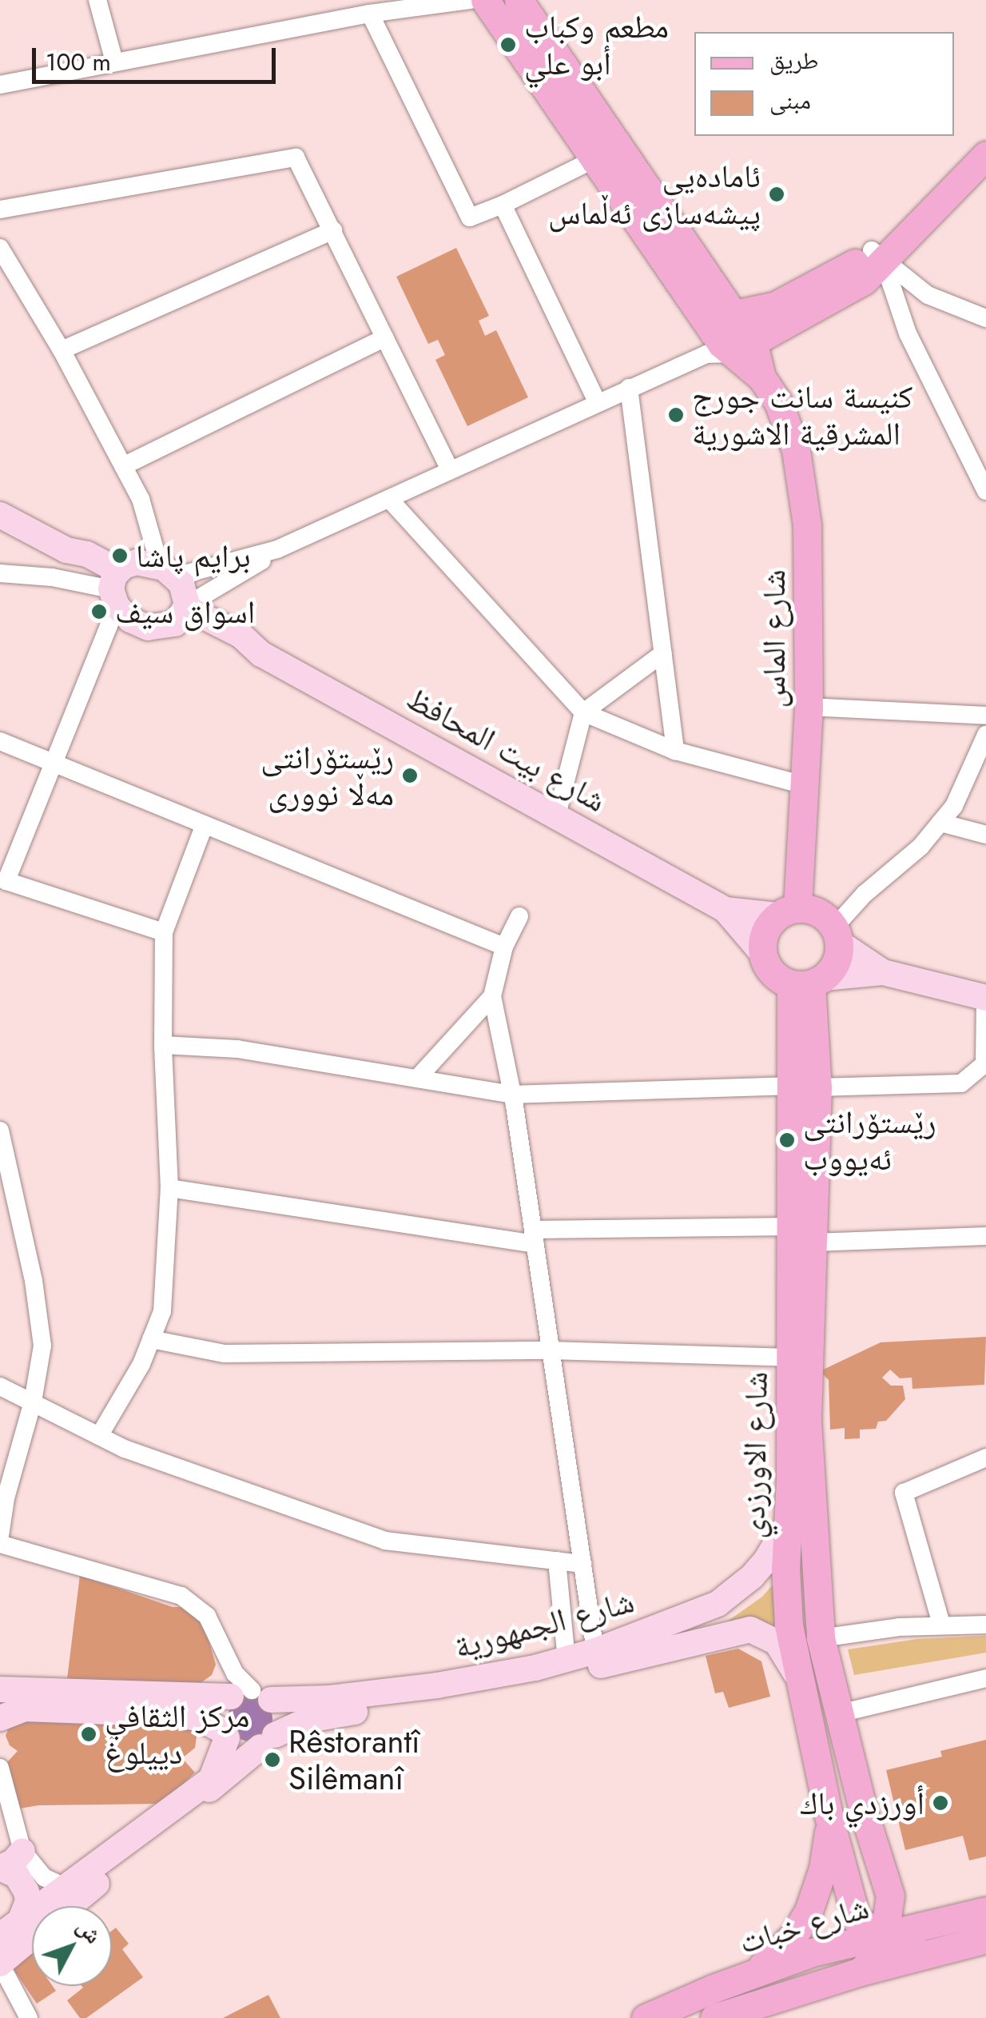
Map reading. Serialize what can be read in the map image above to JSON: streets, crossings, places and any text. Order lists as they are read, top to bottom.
{
  "streets": {
    "main road": ["شارع الماس", "شارع الاورزدي", "شارع خبات"],
    "street": ["شارع بيت المحافظ", "شارع الجمهورية"]
  },
  "crossings": [
    ["شارع الماس", "شارع بيت المحافظ"],
    ["شارع الماس", "شارع الاورزدي"],
    ["شارع بيت المحافظ", "شارع الاورزدي"],
    ["شارع الاورزدي", "شارع الجمهورية"],
    ["شارع الاورزدي", "شارع خبات"]
  ],
  "places": [
    "مطعم وكباب أبو علي",
    "ئامادەیی پیشەسازی ئەڵماس",
    "كنيسة سانت جورج المشرقية الاشورية",
    "برایم پاشا",
    "اسواق سيف",
    "رێستۆرانتی مەڵا نووری",
    "رێستۆرانتی ئەیووب",
    "مركز الثقافي دييلوغ",
    "Rêstorantî Silêmanî",
    "أورزدي باك"
  ],
  "legend": ["طريق", "مبنى"],
  "scale_bar": "100 m",
  "north": "top right"
}
